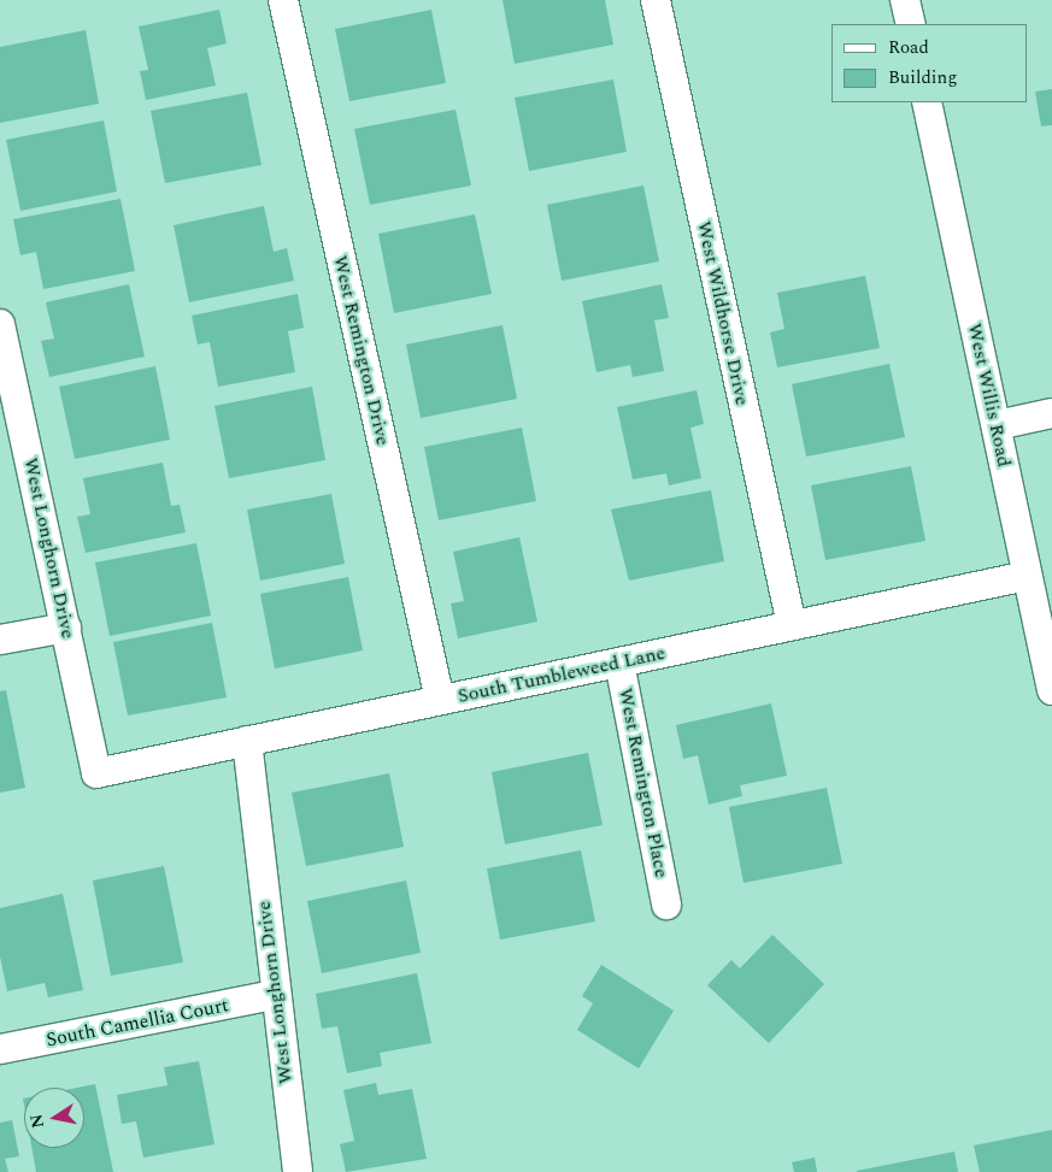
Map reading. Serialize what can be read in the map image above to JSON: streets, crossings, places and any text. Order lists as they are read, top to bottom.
{
  "streets": {
    "street": [
      "West Wildhorse Drive",
      "West Remington Drive",
      "West Willis Road",
      "West Longhorn Drive",
      "South Tumbleweed Lane",
      "West Remington Place",
      "South Camellia Court"
    ]
  },
  "crossings": [
    ["West Wildhorse Drive", "South Tumbleweed Lane"],
    ["West Remington Drive", "South Tumbleweed Lane"],
    ["West Willis Road", "South Tumbleweed Lane"],
    ["West Longhorn Drive", "South Tumbleweed Lane"],
    ["West Longhorn Drive", "South Camellia Court"],
    ["South Tumbleweed Lane", "West Remington Place"]
  ],
  "legend": ["Road", "Building"],
  "north": "left"
}
